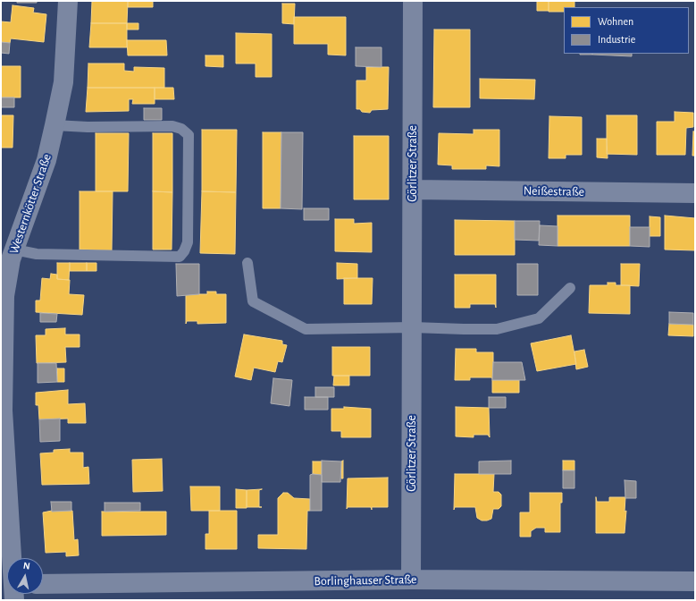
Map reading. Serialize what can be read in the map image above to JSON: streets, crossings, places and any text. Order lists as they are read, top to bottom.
{
  "streets": {
    "street": [
      "Görlitzer Straße",
      "Neißestraße",
      "Westernkötter Straße",
      "Borlinghauser Straße"
    ]
  },
  "crossings": [
    ["Görlitzer Straße", "Neißestraße"],
    ["Görlitzer Straße", "Borlinghauser Straße"]
  ],
  "legend": ["Wohnen", "Industrie"],
  "north": "top"
}
